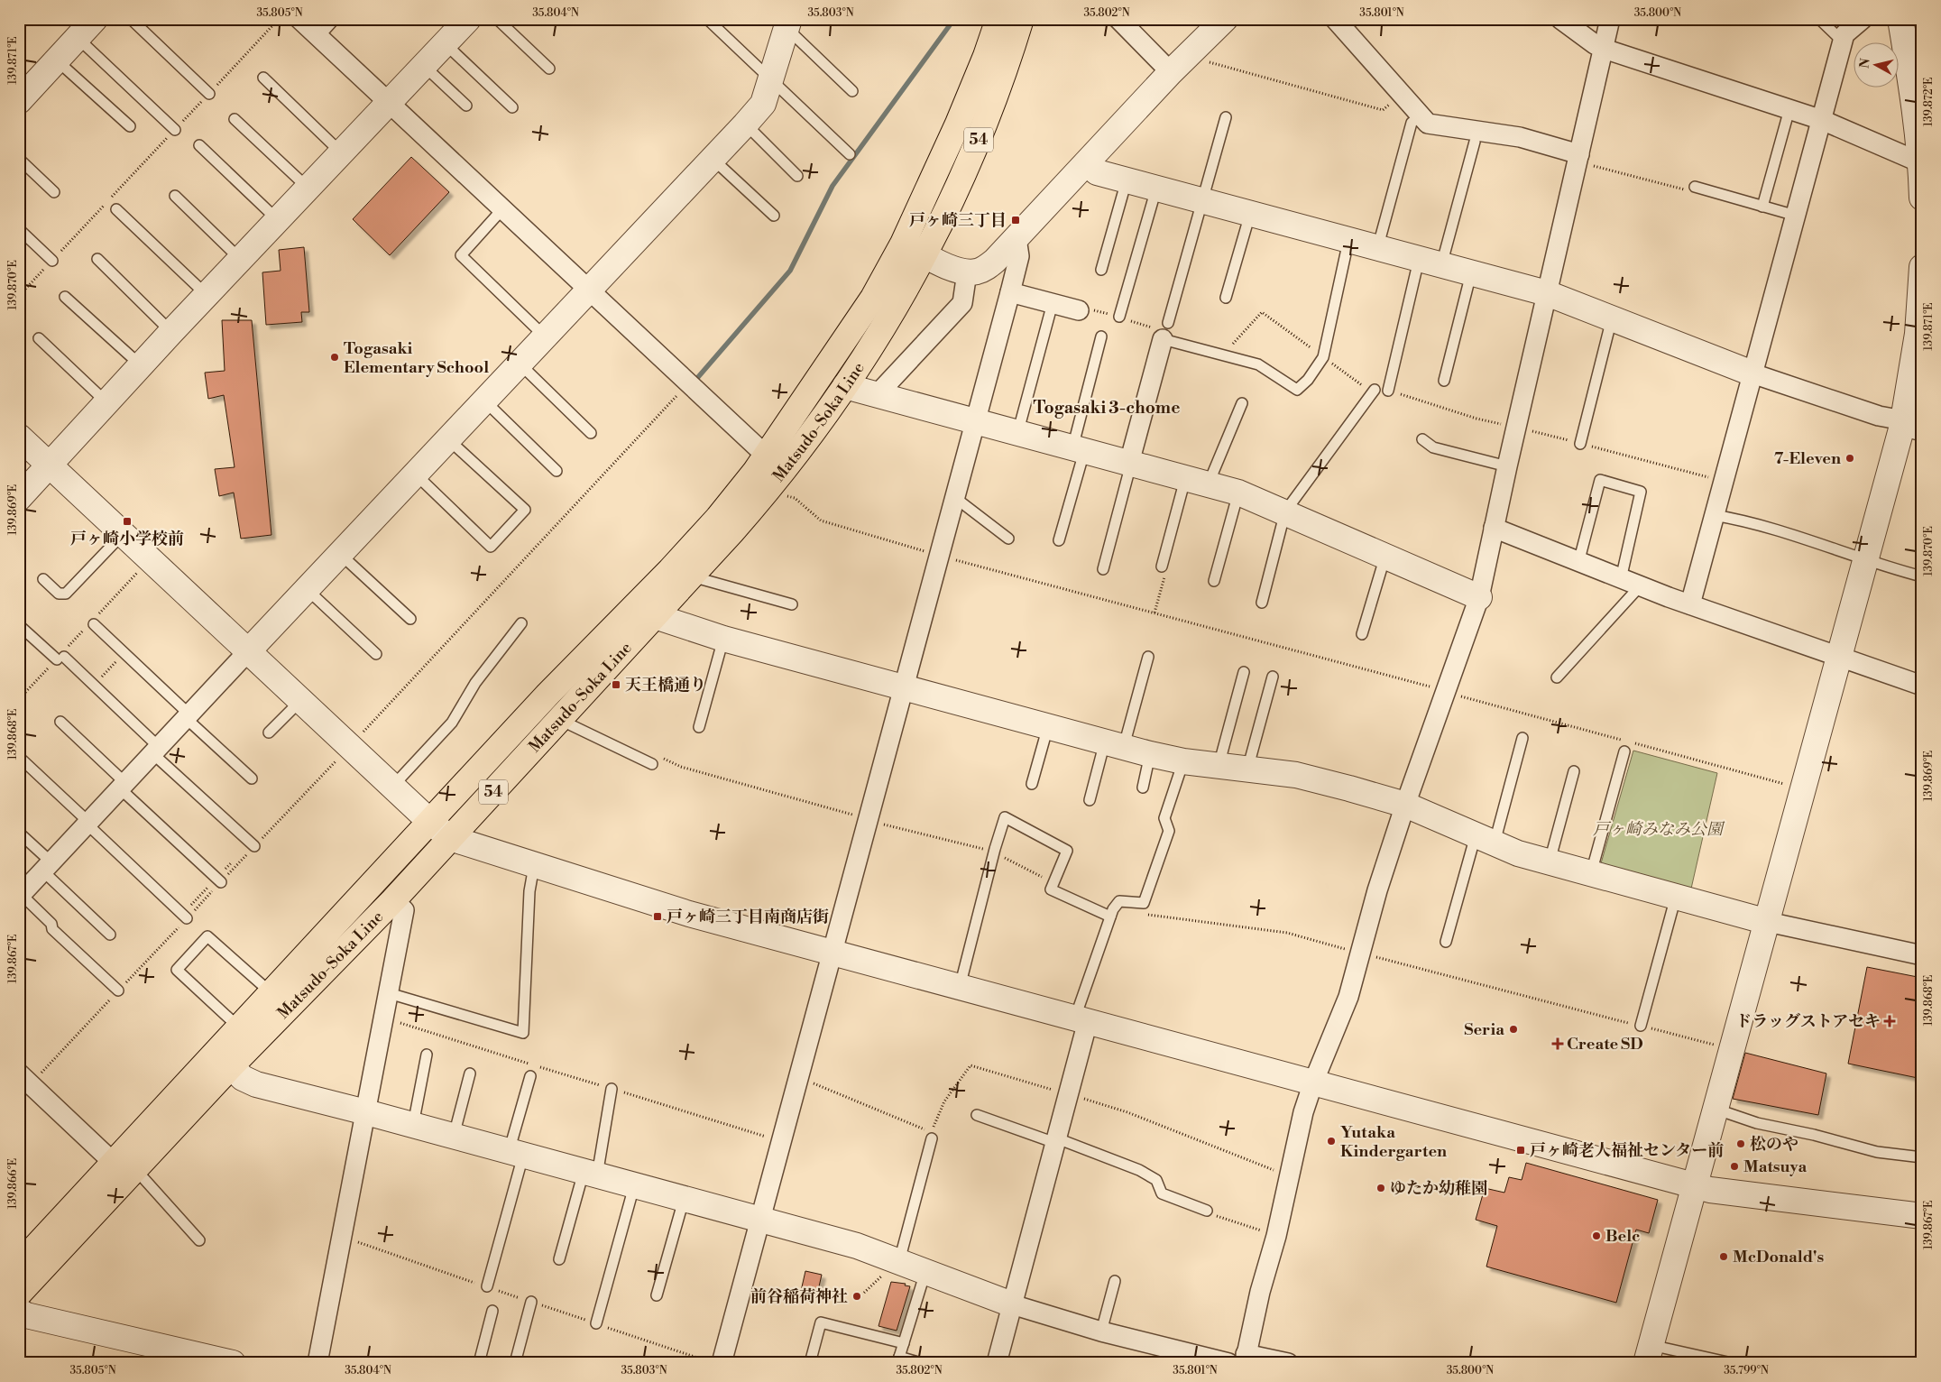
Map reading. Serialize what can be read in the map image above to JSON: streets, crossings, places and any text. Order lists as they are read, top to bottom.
{
  "streets": {
    "main road": ["54", "Matsudo-Soka Line"]
  },
  "districts": ["Togasaki 3-chome"],
  "parks": ["戸ヶ崎みなみ公園"],
  "places": {
    "transit": [
      "戸ヶ崎三丁目",
      "戸ヶ崎小学校前",
      "天王橋通り",
      "戸ヶ崎三丁目南商店街",
      "戸ヶ崎老人福祉センター前"
    ],
    "other": [
      "Togasaki Elementary School",
      "7-Eleven",
      "Seria",
      "Yutaka Kindergarten",
      "松のや",
      "Matsuya",
      "ゆたか幼稚園",
      "Belc",
      "McDonald's",
      "前谷稲荷神社"
    ],
    "health": ["ドラッグストアセキ", "Create SD"]
  },
  "north": "left",
  "coordinates": [
    "35.805°N",
    "35.804°N",
    "35.803°N",
    "35.802°N",
    "35.801°N",
    "35.800°N",
    "139.871°E",
    "139.872°E",
    "139.870°E",
    "139.869°E",
    "139.868°E",
    "139.867°E",
    "139.866°E",
    "35.799°N"
  ]
}
